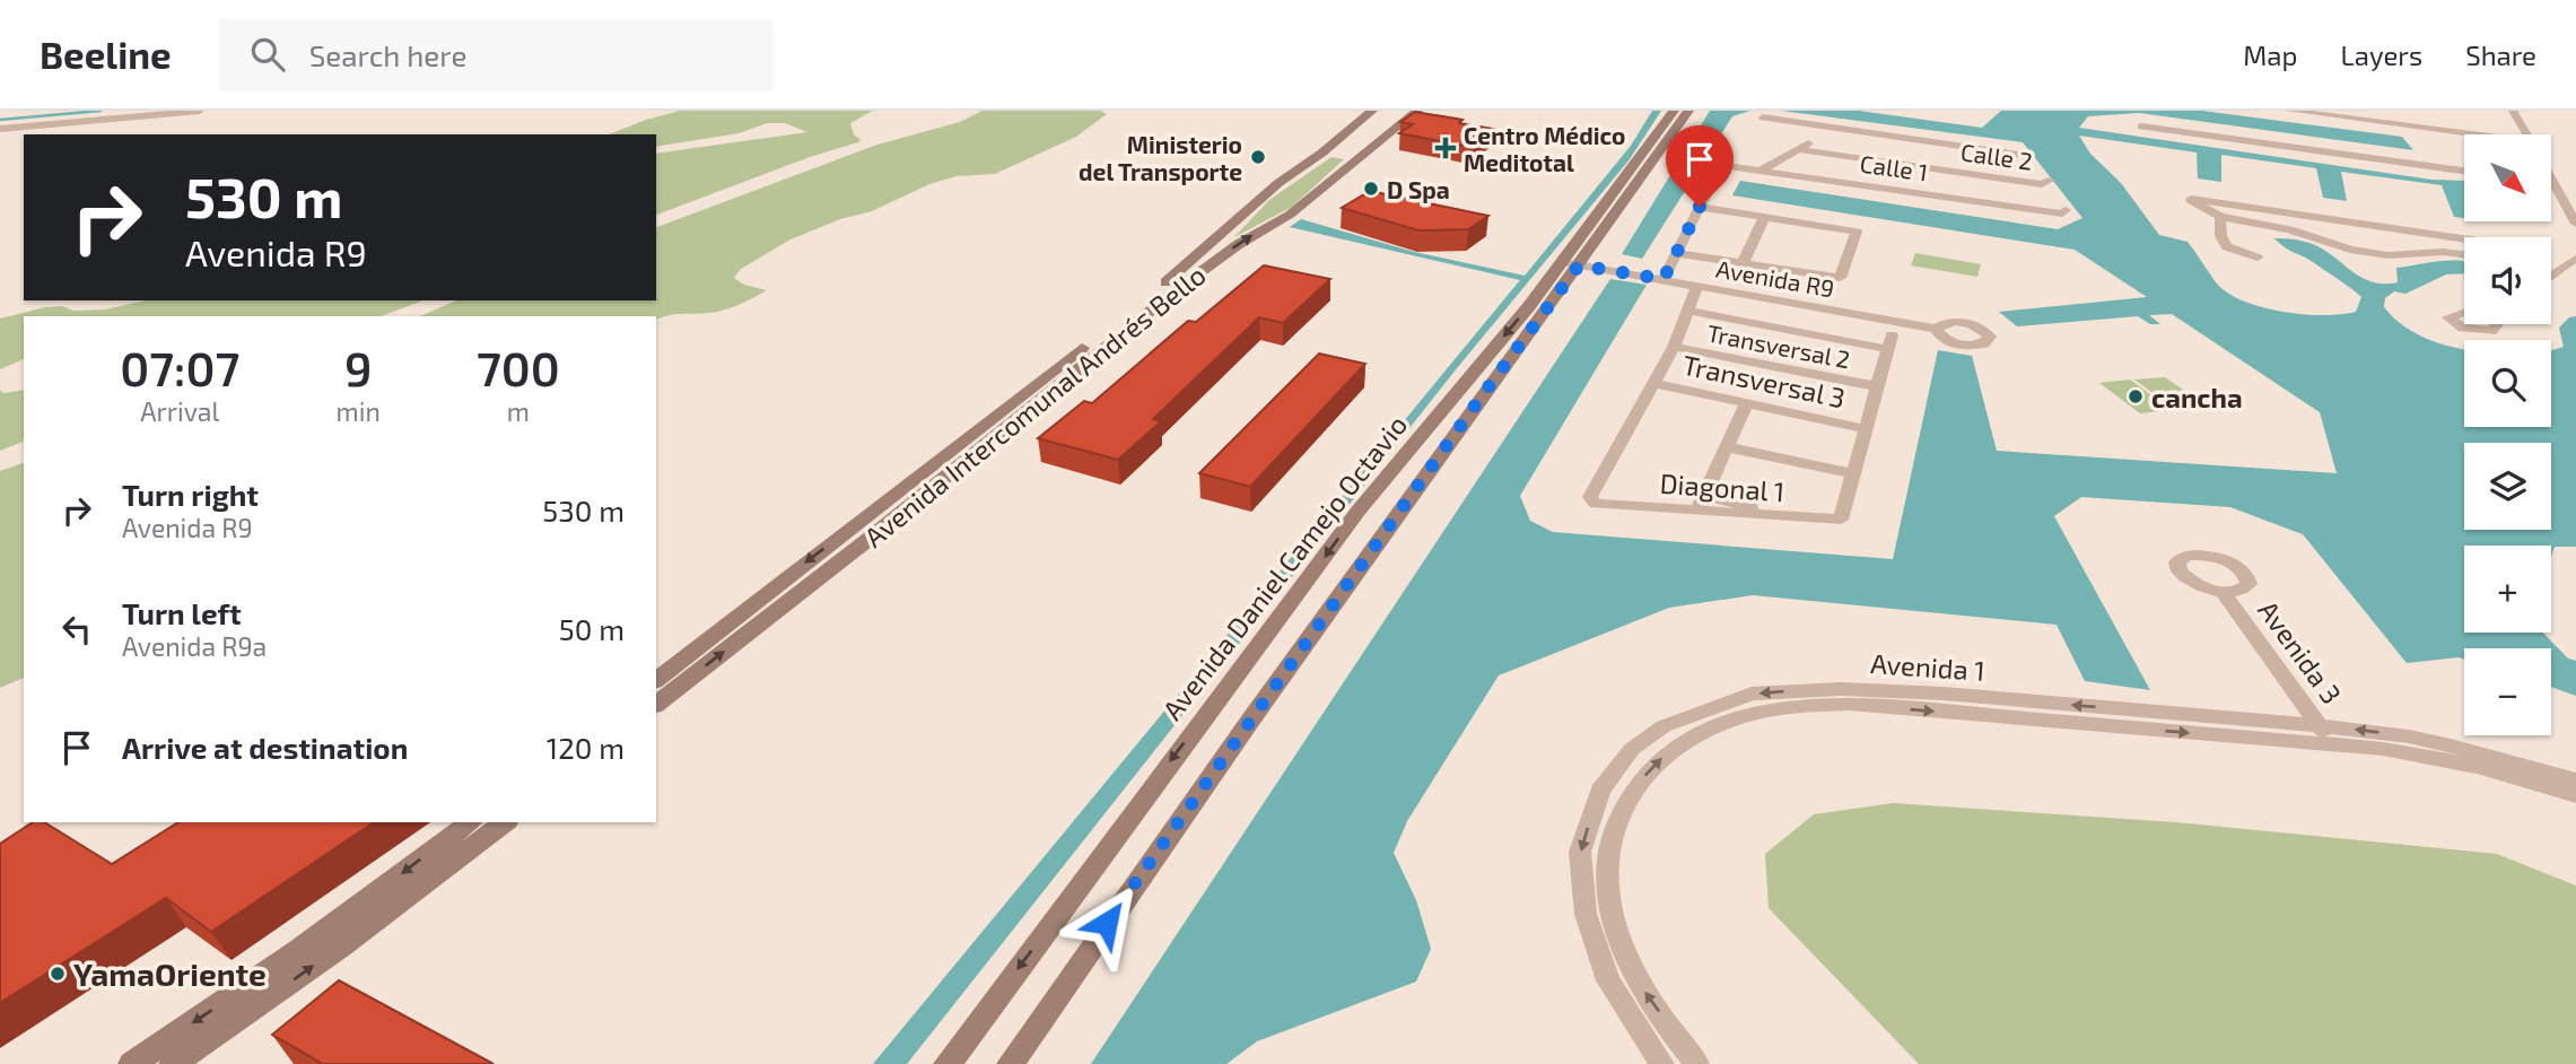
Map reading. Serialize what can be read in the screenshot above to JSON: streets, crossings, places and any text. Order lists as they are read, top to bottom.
{
  "streets": {
    "main road": ["Avenida Intercomunal Andrés Bello", "Avenida Daniel Camejo Octavio"],
    "street": [
      "Calle 2",
      "Calle 1",
      "Avenida R9",
      "Transversal 2",
      "Transversal 3",
      "Diagonal 1",
      "Avenida 3",
      "Avenida 1"
    ]
  },
  "crossings": [
    ["Avenida R9", "Avenida Daniel Camejo Octavio"],
    ["Transversal 3", "Diagonal 1"],
    ["Avenida 3", "Avenida 1"]
  ],
  "places": {
    "health": ["Centro Médico Meditotal"],
    "other": [
      "Ministerio del Transporte",
      "D Spa",
      "cancha",
      "YamaOriente"
    ]
  },
  "north": "bottom right",
  "page": {
    "header": "Beeline",
    "search": "Search here",
    "nav": ["Map", "Layers", "Share"],
    "map_buttons": ["+", "−"],
    "turn": ["530 m", "Avenida R9"],
    "eta": [
      "07:07",
      "Arrival",
      "9",
      "min",
      "700",
      "m"
    ],
    "list": [
      {
        "name": "Turn right",
        "note": "Avenida R9",
        "value": "530 m"
      },
      {
        "name": "Turn left",
        "note": "Avenida R9a",
        "value": "50 m"
      },
      {
        "name": "Arrive at destination",
        "value": "120 m"
      }
    ]
  }
}
